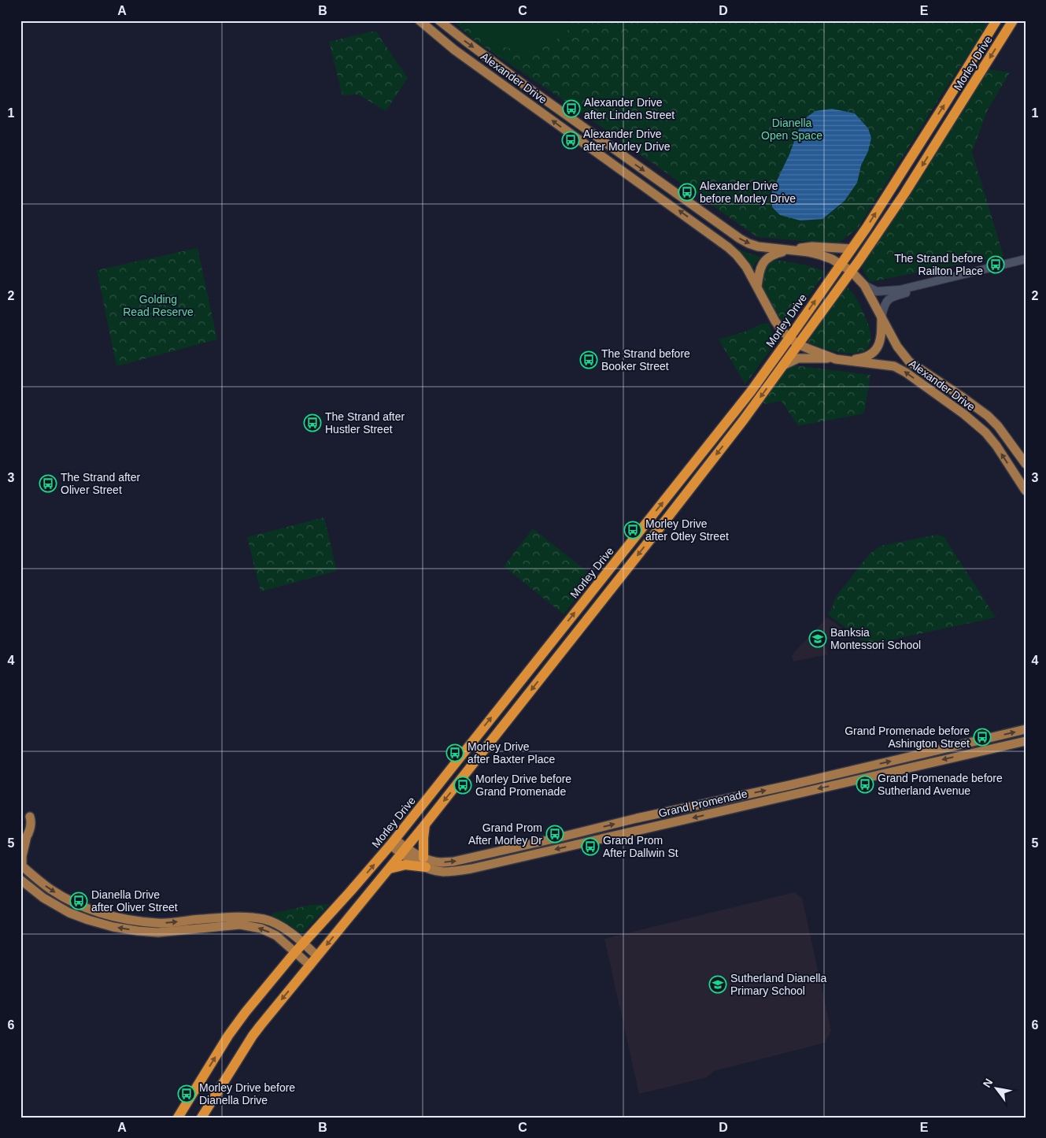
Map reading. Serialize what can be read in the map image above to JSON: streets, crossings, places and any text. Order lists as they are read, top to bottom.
{
  "streets": {
    "highway": ["Morley Drive"],
    "main road": ["Alexander Drive", "Grand Promenade"]
  },
  "crossings": [
    ["Morley Drive", "Alexander Drive"],
    ["Morley Drive", "Grand Promenade"]
  ],
  "parks": ["Dianella Open Space", "Golding Read Reserve"],
  "places": {
    "bus stop": [
      "Alexander Drive after Linden Street",
      "Alexander Drive after Morley Drive",
      "Alexander Drive before Morley Drive",
      "The Strand before Railton Place",
      "The Strand before Booker Street",
      "The Strand after Hustler Street",
      "The Strand after Oliver Street",
      "Morley Drive after Otley Street",
      "Grand Promenade before Ashington Street",
      "Morley Drive after Baxter Place",
      "Grand Promenade before Sutherland Avenue",
      "Morley Drive before Grand Promenade",
      "Grand Prom After Morley Dr",
      "Grand Prom After Dallwin St",
      "Dianella Drive after Oliver Street",
      "Morley Drive before Dianella Drive"
    ],
    "school or university": ["Banksia Montessori School", "Sutherland Dianella Primary School"]
  },
  "north": "top left",
  "grid": {
    "columns": [
      "A",
      "B",
      "C",
      "D",
      "E"
    ],
    "rows": [
      "1",
      "2",
      "3",
      "4",
      "5",
      "6"
    ]
  }
}
